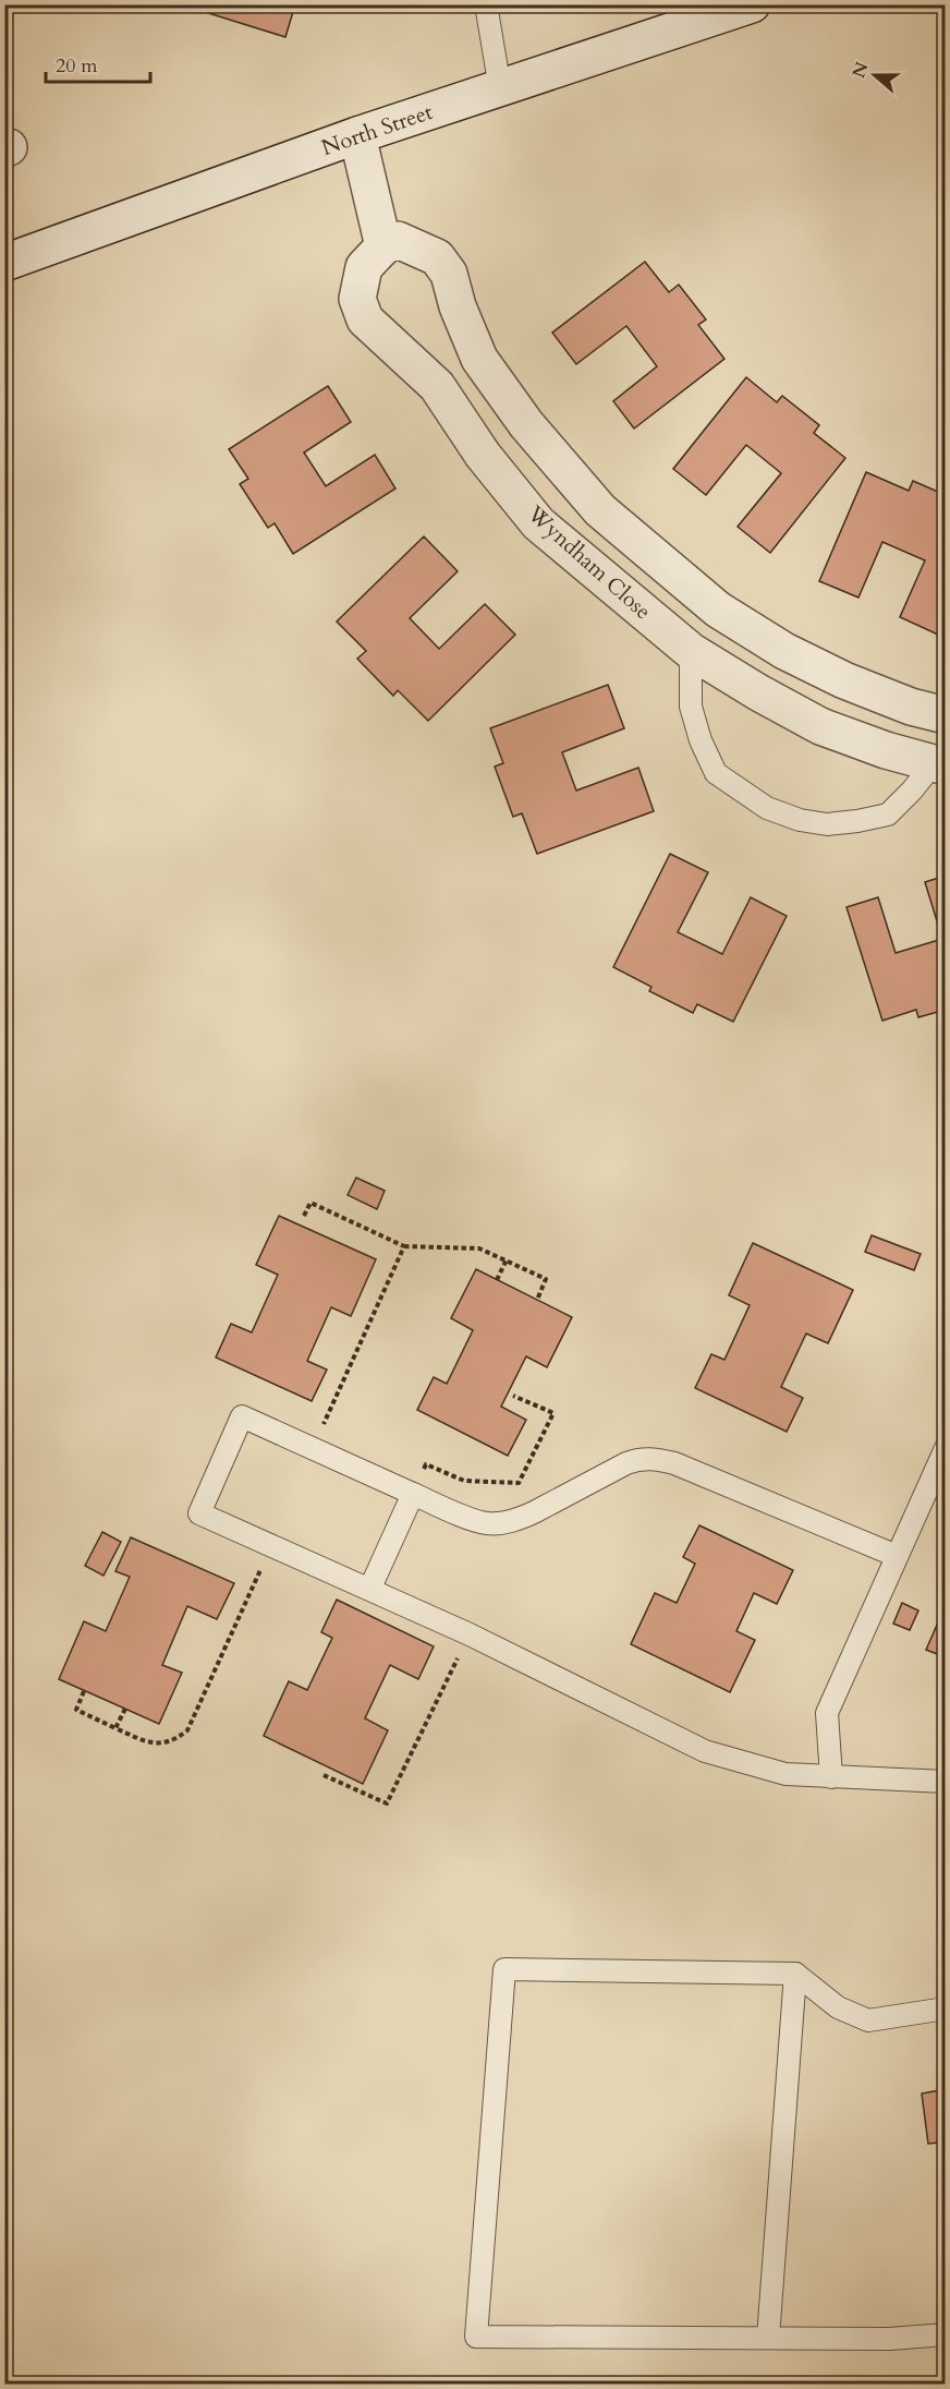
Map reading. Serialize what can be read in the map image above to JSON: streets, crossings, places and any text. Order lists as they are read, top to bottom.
{
  "streets": {
    "street": ["North Street", "Wyndham Close"]
  },
  "scale_bar": "20 m",
  "north": "left"
}
